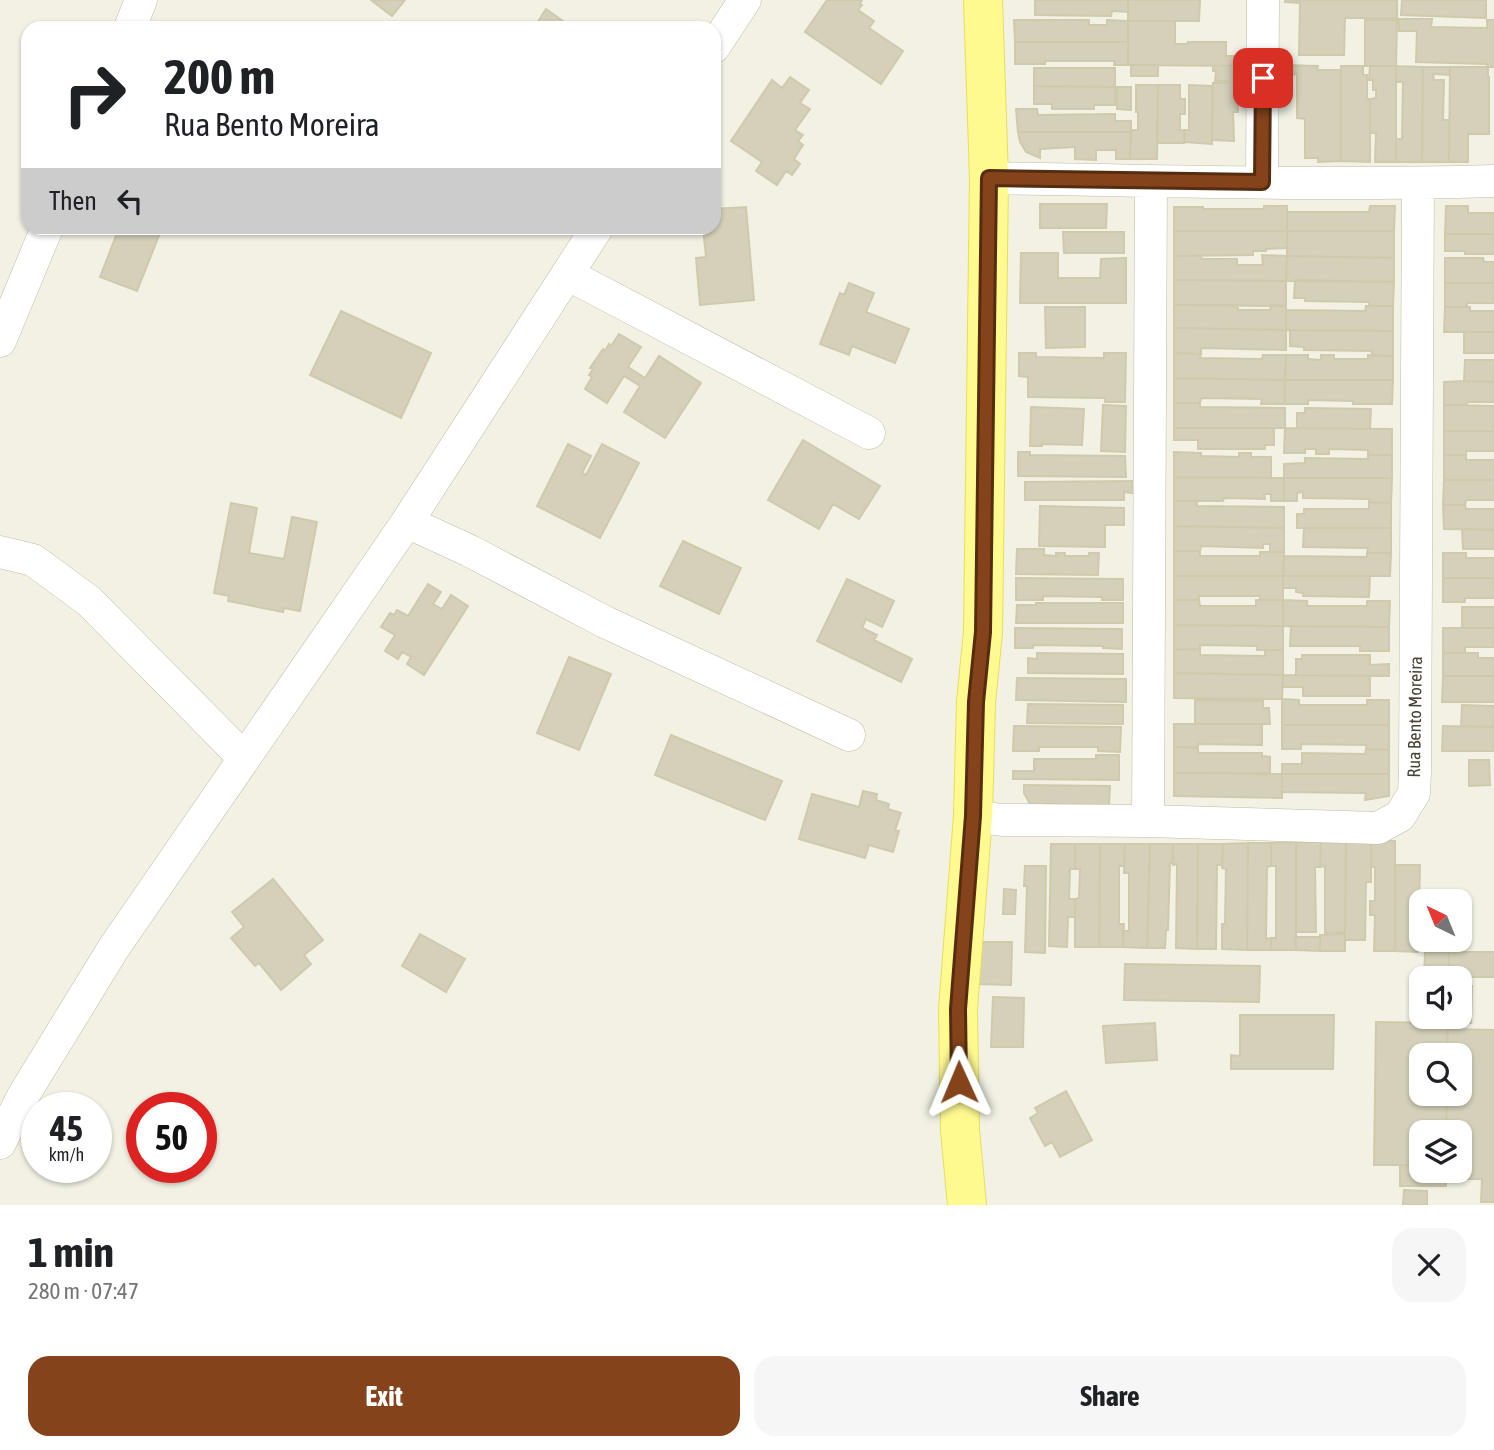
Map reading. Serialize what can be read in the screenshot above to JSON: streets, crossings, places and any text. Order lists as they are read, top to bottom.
{
  "streets": {
    "street": ["Rua Bento Moreira"]
  },
  "north": "top left",
  "page": {
    "turn": ["200 m", "Rua Bento Moreira"],
    "then": "Then",
    "speed": "45 km/h",
    "limit": "50",
    "heading": ["1 min", "280 m · 07:47"],
    "buttons": ["Exit", "Share"]
  }
}
